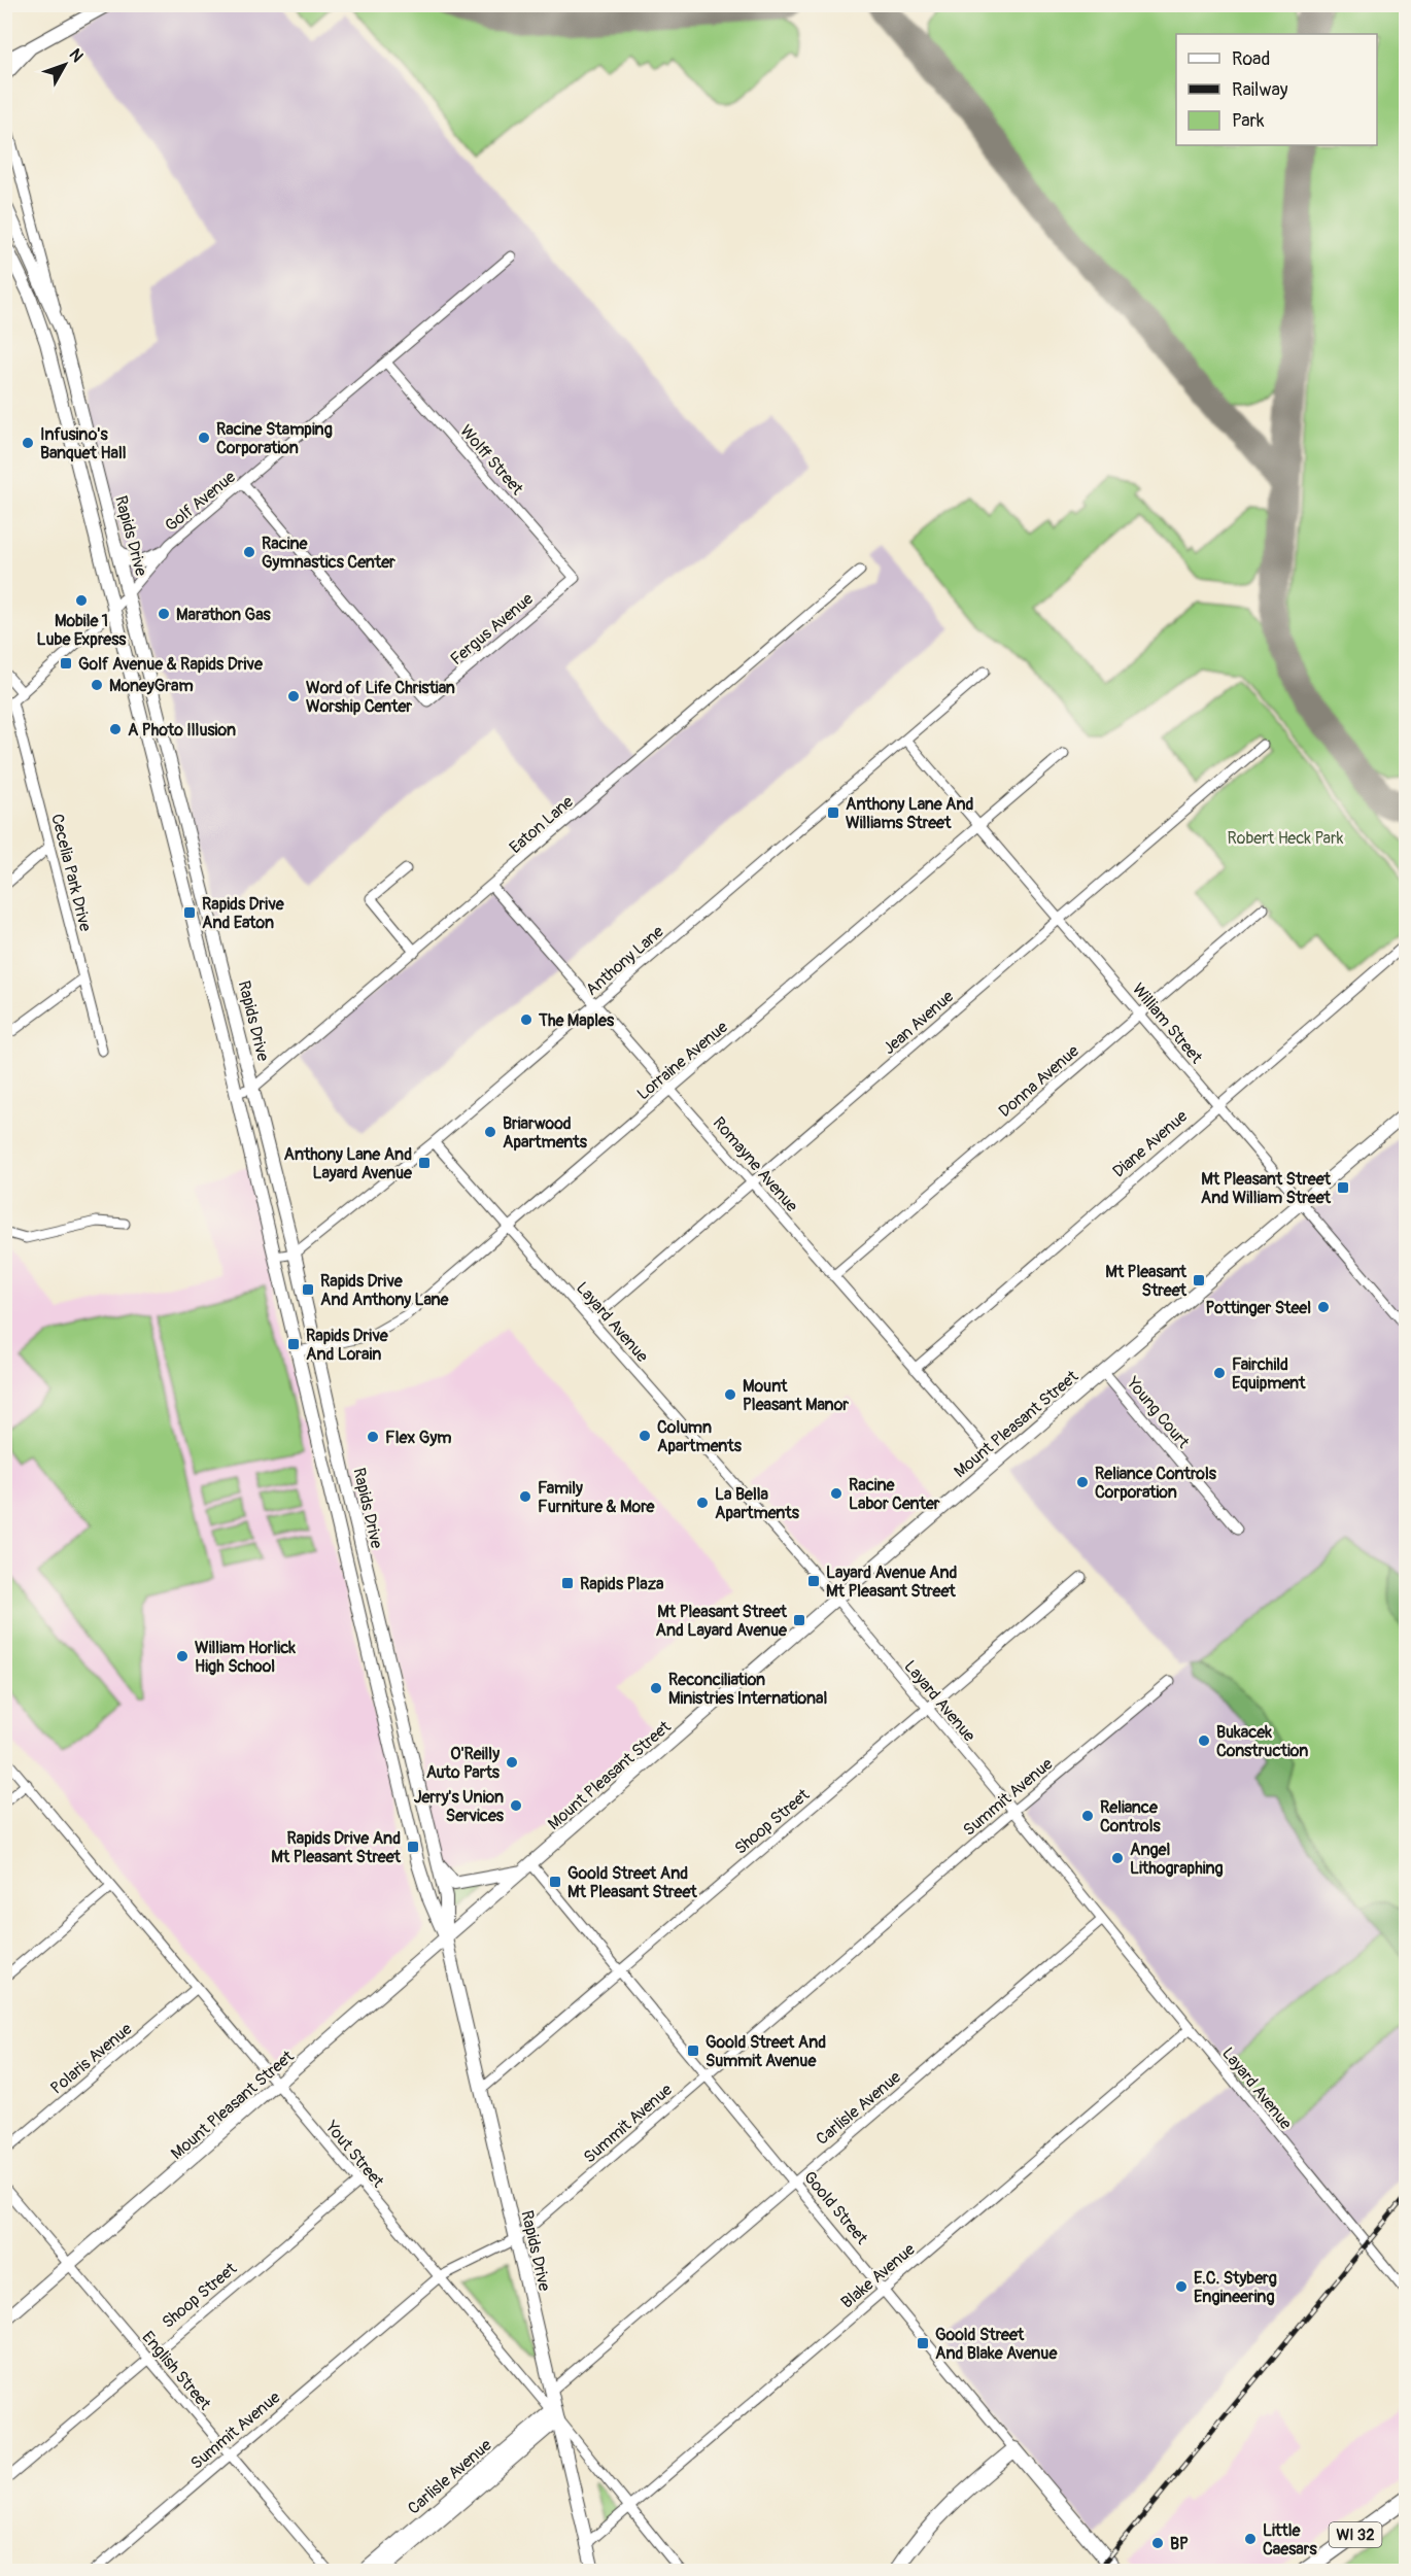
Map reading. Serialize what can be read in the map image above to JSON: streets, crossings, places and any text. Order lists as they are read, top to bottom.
{
  "streets": {
    "main road": ["Goold Street", "WI 32"],
    "street": [
      "Wolff Street",
      "Golf Avenue",
      "Rapids Drive",
      "Fergus Avenue",
      "Eaton Lane",
      "Cecelia Park Drive",
      "Anthony Lane",
      "Jean Avenue",
      "William Street",
      "Lorraine Avenue",
      "Donna Avenue",
      "Diane Avenue",
      "Romayne Avenue",
      "Layard Avenue",
      "Young Court",
      "Mount Pleasant Street",
      "Summit Avenue",
      "Shoop Street",
      "Polaris Avenue",
      "Carlisle Avenue",
      "Yout Street",
      "Blake Avenue",
      "English Street"
    ]
  },
  "crossings": [
    ["Wolff Street", "Golf Avenue"],
    ["Wolff Street", "Fergus Avenue"],
    ["Golf Avenue", "Rapids Drive"],
    ["Golf Avenue", "Fergus Avenue"],
    ["Golf Avenue", "Cecelia Park Drive"],
    ["Rapids Drive", "Eaton Lane"],
    ["Rapids Drive", "Anthony Lane"],
    ["Rapids Drive", "Lorraine Avenue"],
    ["Rapids Drive", "Mount Pleasant Street"],
    ["Rapids Drive", "Summit Avenue"],
    ["Rapids Drive", "Shoop Street"],
    ["Rapids Drive", "Carlisle Avenue"],
    ["Rapids Drive", "Yout Street"],
    ["Rapids Drive", "Blake Avenue"],
    ["Eaton Lane", "Romayne Avenue"],
    ["Anthony Lane", "William Street"],
    ["Anthony Lane", "Romayne Avenue"],
    ["Anthony Lane", "Layard Avenue"],
    ["Jean Avenue", "William Street"],
    ["Jean Avenue", "Romayne Avenue"],
    ["Jean Avenue", "Layard Avenue"],
    ["William Street", "Lorraine Avenue"],
    ["William Street", "Donna Avenue"],
    ["William Street", "Diane Avenue"],
    ["William Street", "Mount Pleasant Street"],
    ["Lorraine Avenue", "Romayne Avenue"],
    ["Lorraine Avenue", "Layard Avenue"],
    ["Donna Avenue", "Romayne Avenue"],
    ["Diane Avenue", "Romayne Avenue"],
    ["Romayne Avenue", "Mount Pleasant Street"],
    ["Layard Avenue", "Mount Pleasant Street"],
    ["Layard Avenue", "Summit Avenue"],
    ["Layard Avenue", "Shoop Street"],
    ["Layard Avenue", "Carlisle Avenue"],
    ["Layard Avenue", "Blake Avenue"],
    ["Young Court", "Mount Pleasant Street"],
    ["Mount Pleasant Street", "Yout Street"],
    ["Mount Pleasant Street", "Goold Street"],
    ["Mount Pleasant Street", "English Street"],
    ["Summit Avenue", "Yout Street"],
    ["Summit Avenue", "Goold Street"],
    ["Summit Avenue", "English Street"],
    ["Shoop Street", "Yout Street"],
    ["Shoop Street", "Goold Street"],
    ["Shoop Street", "English Street"],
    ["Polaris Avenue", "Yout Street"],
    ["Carlisle Avenue", "Yout Street"],
    ["Carlisle Avenue", "Goold Street"],
    ["Yout Street", "Blake Avenue"],
    ["Goold Street", "Blake Avenue"]
  ],
  "parks": ["Robert Heck Park"],
  "places": {
    "other": [
      "Racine Stamping Corporation",
      "Infusino's Banquet Hall",
      "Racine Gymnastics Center",
      "Mobile 1 Lube Express",
      "Marathon Gas",
      "MoneyGram",
      "Word of Life Christian Worship Center",
      "A Photo Illusion",
      "The Maples",
      "Briarwood Apartments",
      "Pottinger Steel",
      "Fairchild Equipment",
      "Mount Pleasant Manor",
      "Column Apartments",
      "Flex Gym",
      "Reliance Controls Corporation",
      "Racine Labor Center",
      "Family Furniture & More",
      "La Bella Apartments",
      "William Horlick High School",
      "Reconciliation Ministries International",
      "Bukacek Construction",
      "O'Reilly Auto Parts",
      "Jerry's Union Services",
      "Reliance Controls",
      "Angel Lithographing",
      "E.C. Styberg Engineering",
      "Little Caesars",
      "BP"
    ],
    "transit": [
      "Golf Avenue & Rapids Drive",
      "Anthony Lane And Williams Street",
      "Rapids Drive And Eaton",
      "Anthony Lane And Layard Avenue",
      "Mt Pleasant Street And William Street",
      "Mt Pleasant Street",
      "Rapids Drive And Anthony Lane",
      "Rapids Drive And Lorain",
      "Layard Avenue And Mt Pleasant Street",
      "Rapids Plaza",
      "Mt Pleasant Street And Layard Avenue",
      "Rapids Drive And Mt Pleasant Street",
      "Goold Street And Mt Pleasant Street",
      "Goold Street And Summit Avenue",
      "Goold Street And Blake Avenue"
    ]
  },
  "legend": ["Road", "Railway", "Park"],
  "north": "top right"
}
